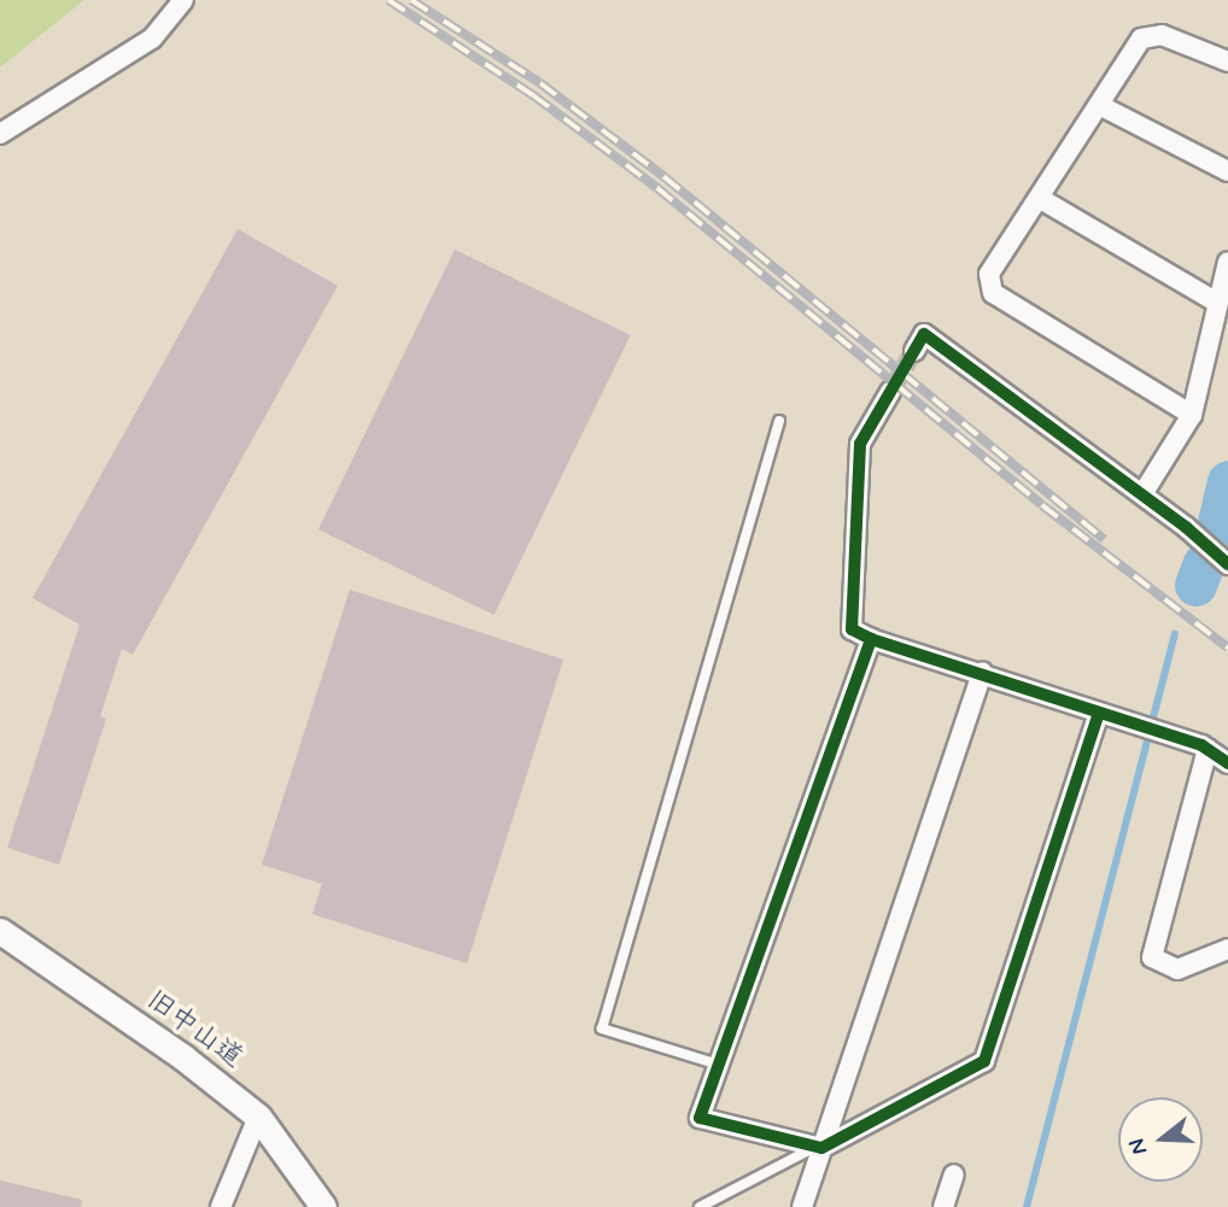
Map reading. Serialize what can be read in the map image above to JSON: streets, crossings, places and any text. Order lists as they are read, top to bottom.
{
  "streets": {
    "street": ["旧中山道"]
  },
  "north": "left"
}
